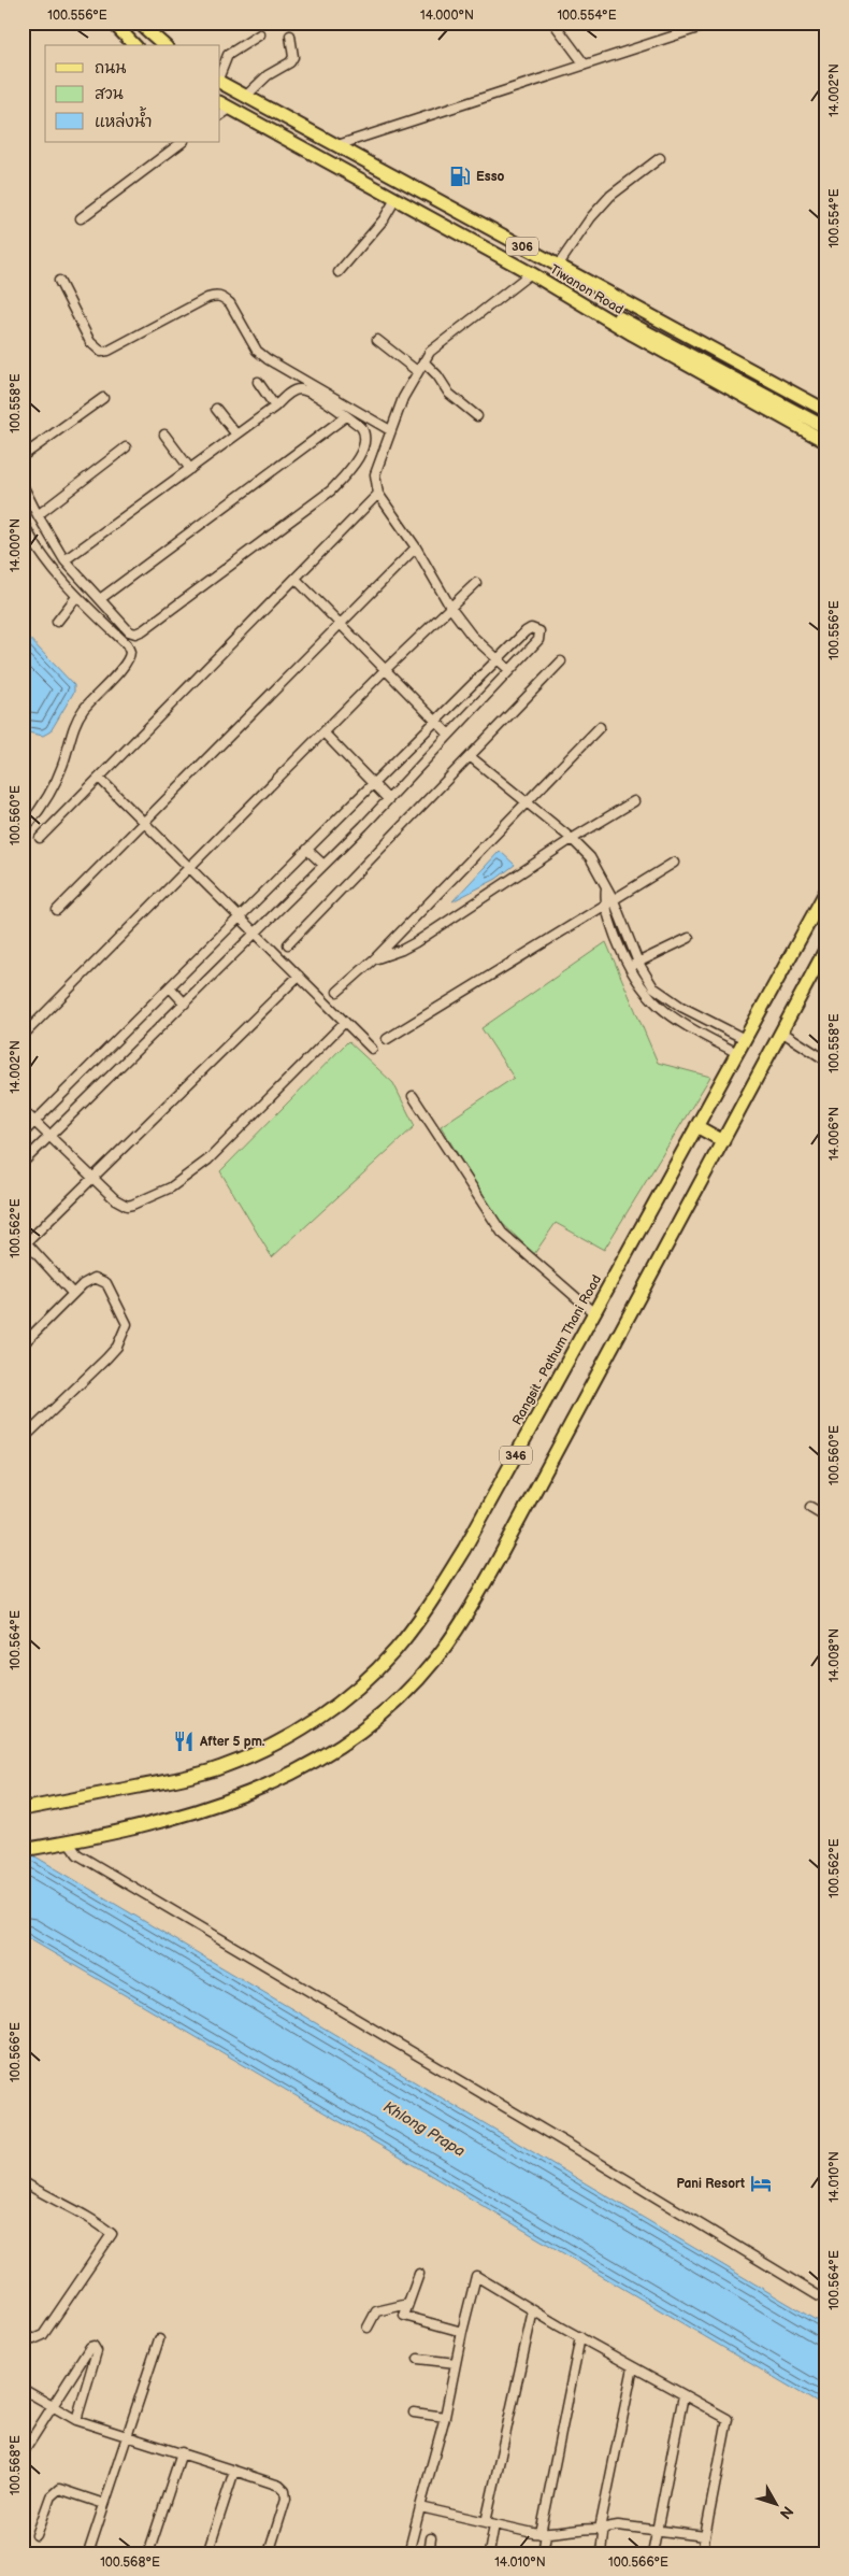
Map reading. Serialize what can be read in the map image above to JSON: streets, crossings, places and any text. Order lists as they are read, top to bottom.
{
  "streets": {
    "main road": [
      "306",
      "Tiwanon Road",
      "Rangsit - Pathum Thani Road",
      "346"
    ]
  },
  "crossings": [
    ["306", "Tiwanon Road"]
  ],
  "water": ["Khlong Prapa"],
  "places": {
    "fuel station": ["Esso"],
    "restaurant": ["After 5 pm."],
    "hotel": ["Pani Resort"]
  },
  "legend": ["ถนน", "สวน", "แหล่งน้ำ"],
  "north": "bottom right",
  "coordinates": [
    "100.556°E",
    "14.000°N",
    "100.554°E",
    "14.002°N",
    "100.558°E",
    "100.560°E",
    "14.006°N",
    "100.562°E",
    "100.564°E",
    "14.008°N",
    "100.566°E",
    "14.010°N",
    "100.568°E"
  ]
}
